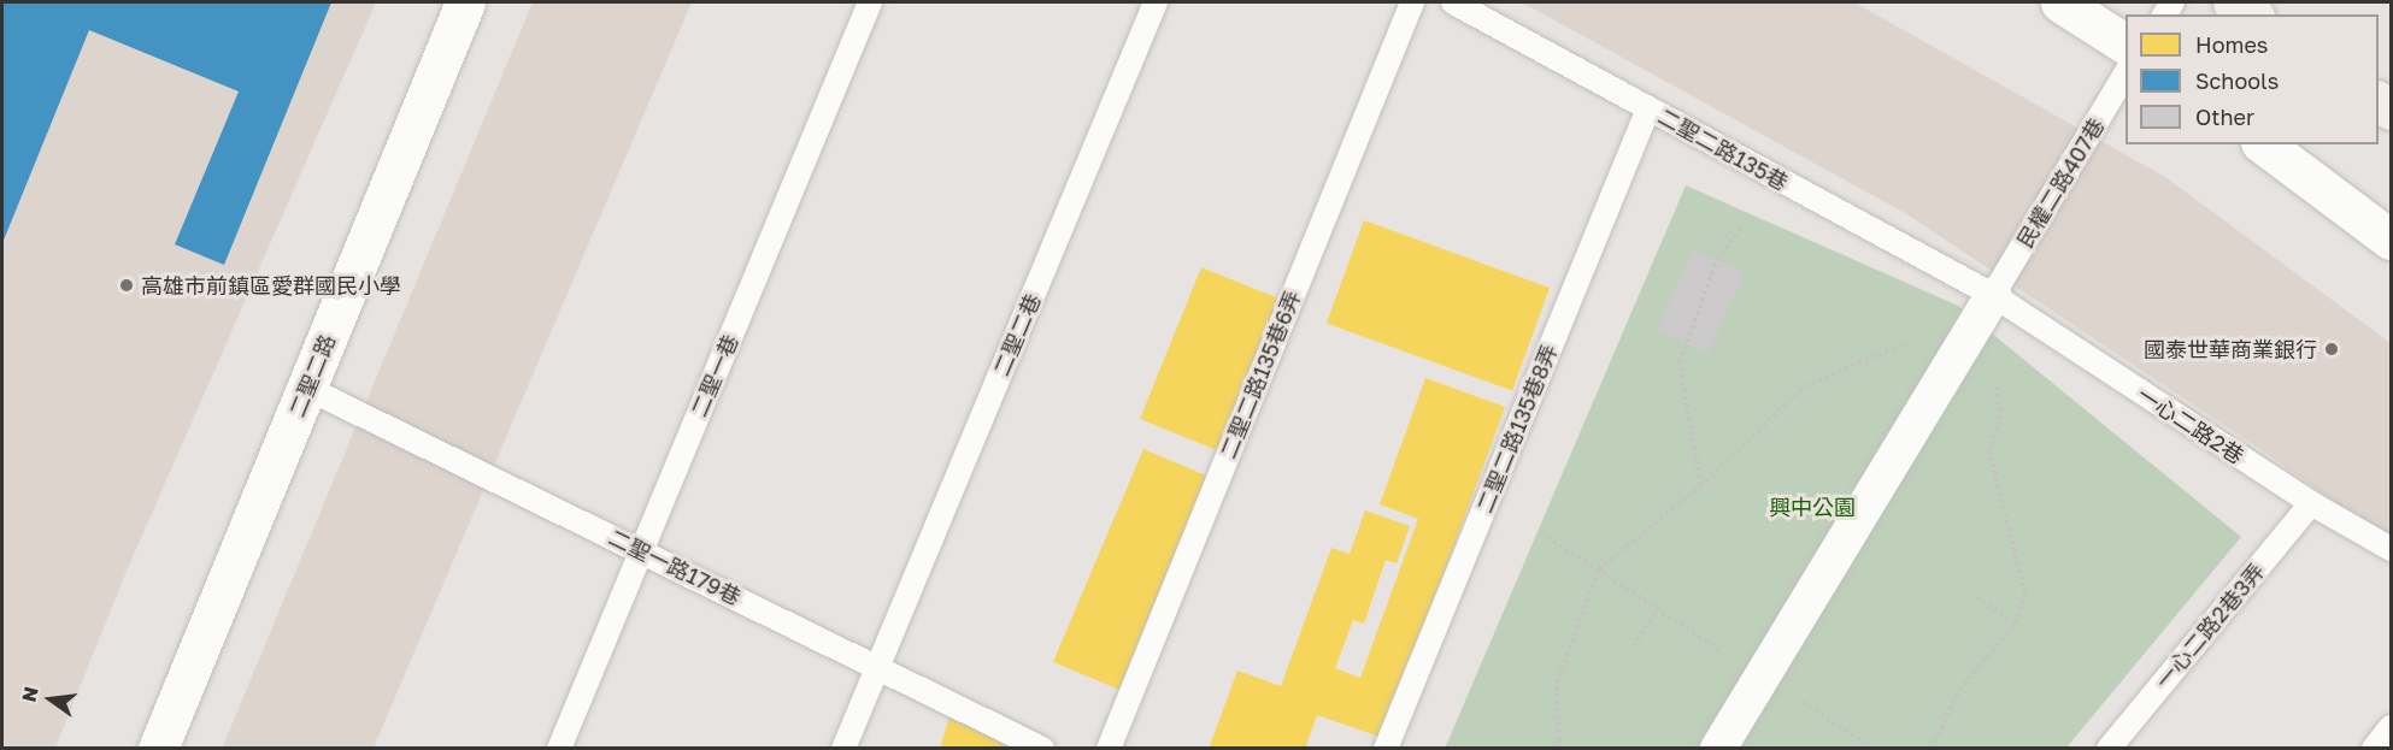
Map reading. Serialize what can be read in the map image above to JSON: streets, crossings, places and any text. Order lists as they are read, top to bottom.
{
  "streets": {
    "street": ["二聖二路"],
    "lane": [
      "二聖二路135巷",
      "民權二路407巷",
      "二聖二巷",
      "二聖二路135巷6弄",
      "二聖一巷",
      "一心二路2巷",
      "二聖二路135巷8弄",
      "二聖一路179巷",
      "一心二路2巷3弄"
    ]
  },
  "crossings": [
    ["二聖二路135巷", "民權二路407巷"],
    ["二聖二路135巷", "一心二路2巷"],
    ["二聖二路135巷", "二聖二路135巷8弄"],
    ["民權二路407巷", "一心二路2巷"],
    ["二聖二巷", "二聖一路179巷"],
    ["二聖二路", "二聖一路179巷"],
    ["二聖一巷", "二聖一路179巷"],
    ["一心二路2巷", "一心二路2巷3弄"]
  ],
  "parks": ["興中公園"],
  "places": ["高雄市前鎮區愛群國民小學", "國泰世華商業銀行"],
  "legend": ["Homes", "Schools", "Other"],
  "north": "left"
}
